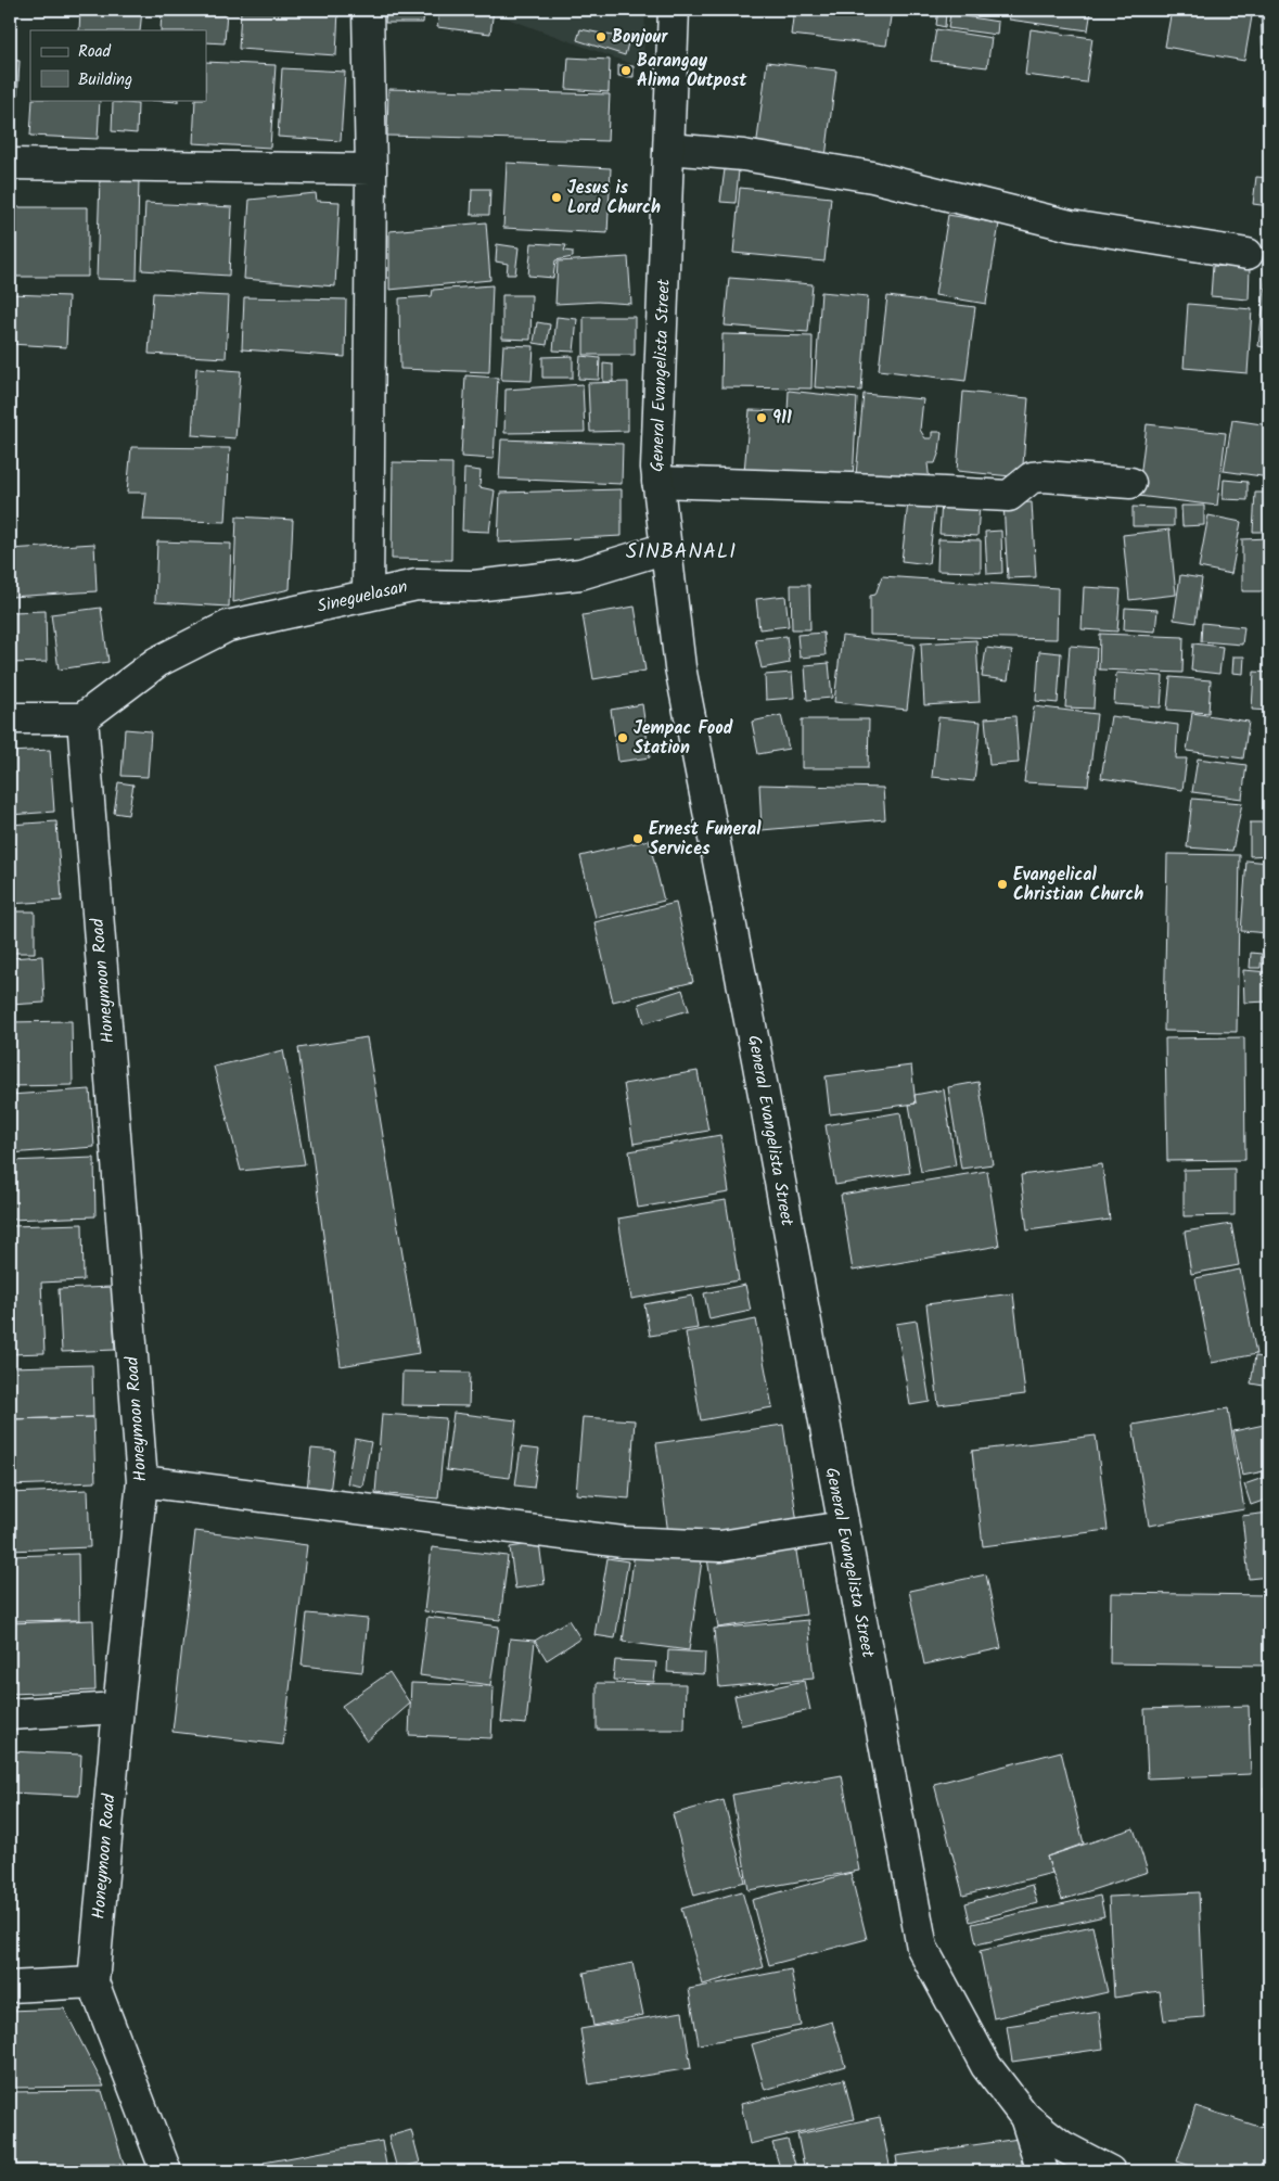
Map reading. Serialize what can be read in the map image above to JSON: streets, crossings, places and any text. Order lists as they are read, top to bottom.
{
  "streets": {
    "street": ["General Evangelista Street", "Sineguelasan", "Honeymoon Road"]
  },
  "crossings": [
    ["General Evangelista Street", "Sineguelasan"],
    ["Sineguelasan", "Honeymoon Road"]
  ],
  "districts": ["SINBANALI"],
  "places": [
    "Bonjour",
    "Barangay Alima Outpost",
    "Jesus is Lord Church",
    "911",
    "Jempac Food Station",
    "Ernest Funeral Services",
    "Evangelical Christian Church"
  ],
  "legend": ["Road", "Building"]
}
